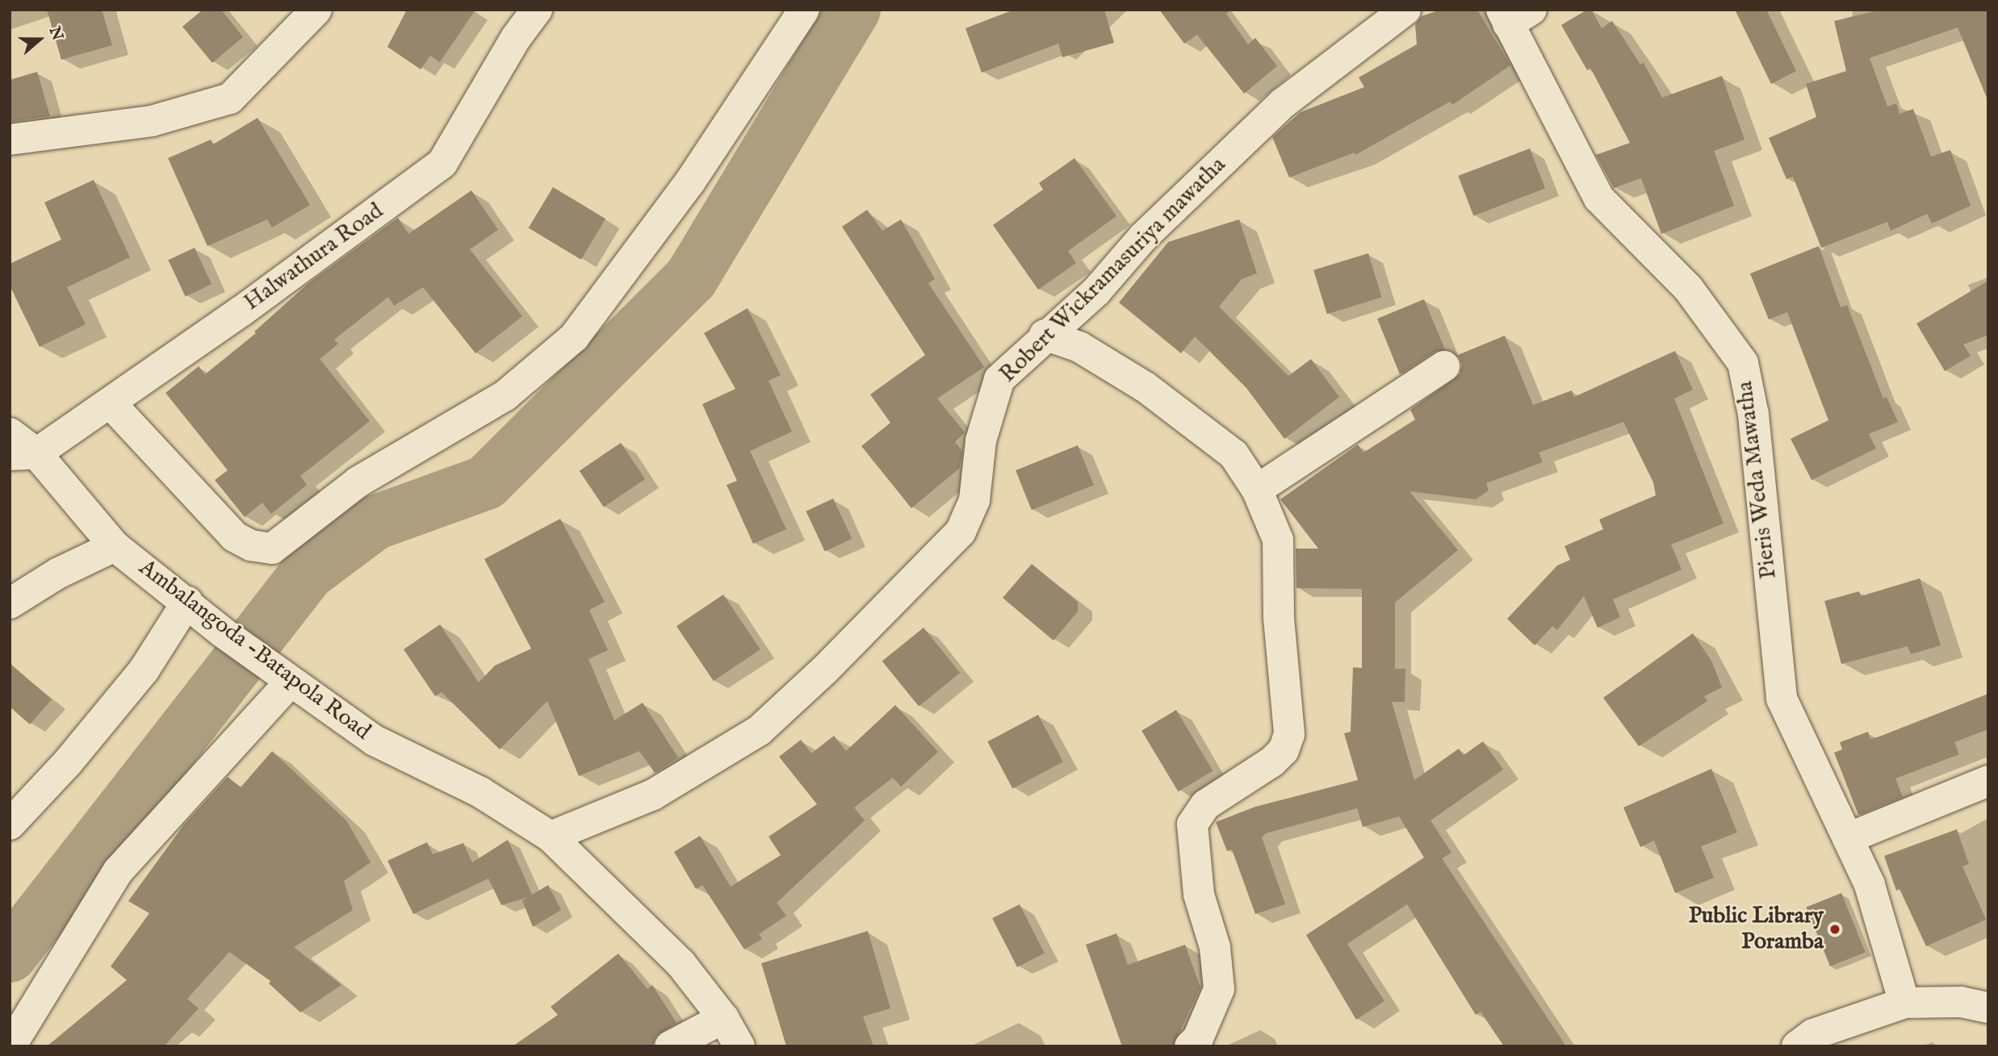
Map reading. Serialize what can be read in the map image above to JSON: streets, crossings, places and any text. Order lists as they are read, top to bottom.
{
  "streets": {
    "street": [
      "Halwathura Road",
      "Robert Wickramasuriya mawatha",
      "Pieris Weda Mawatha",
      "Ambalangoda -Batapola Road"
    ]
  },
  "crossings": [
    ["Halwathura Road", "Ambalangoda -Batapola Road"],
    ["Robert Wickramasuriya mawatha", "Ambalangoda -Batapola Road"]
  ],
  "places": ["Public Library Poramba"],
  "north": "right"
}
